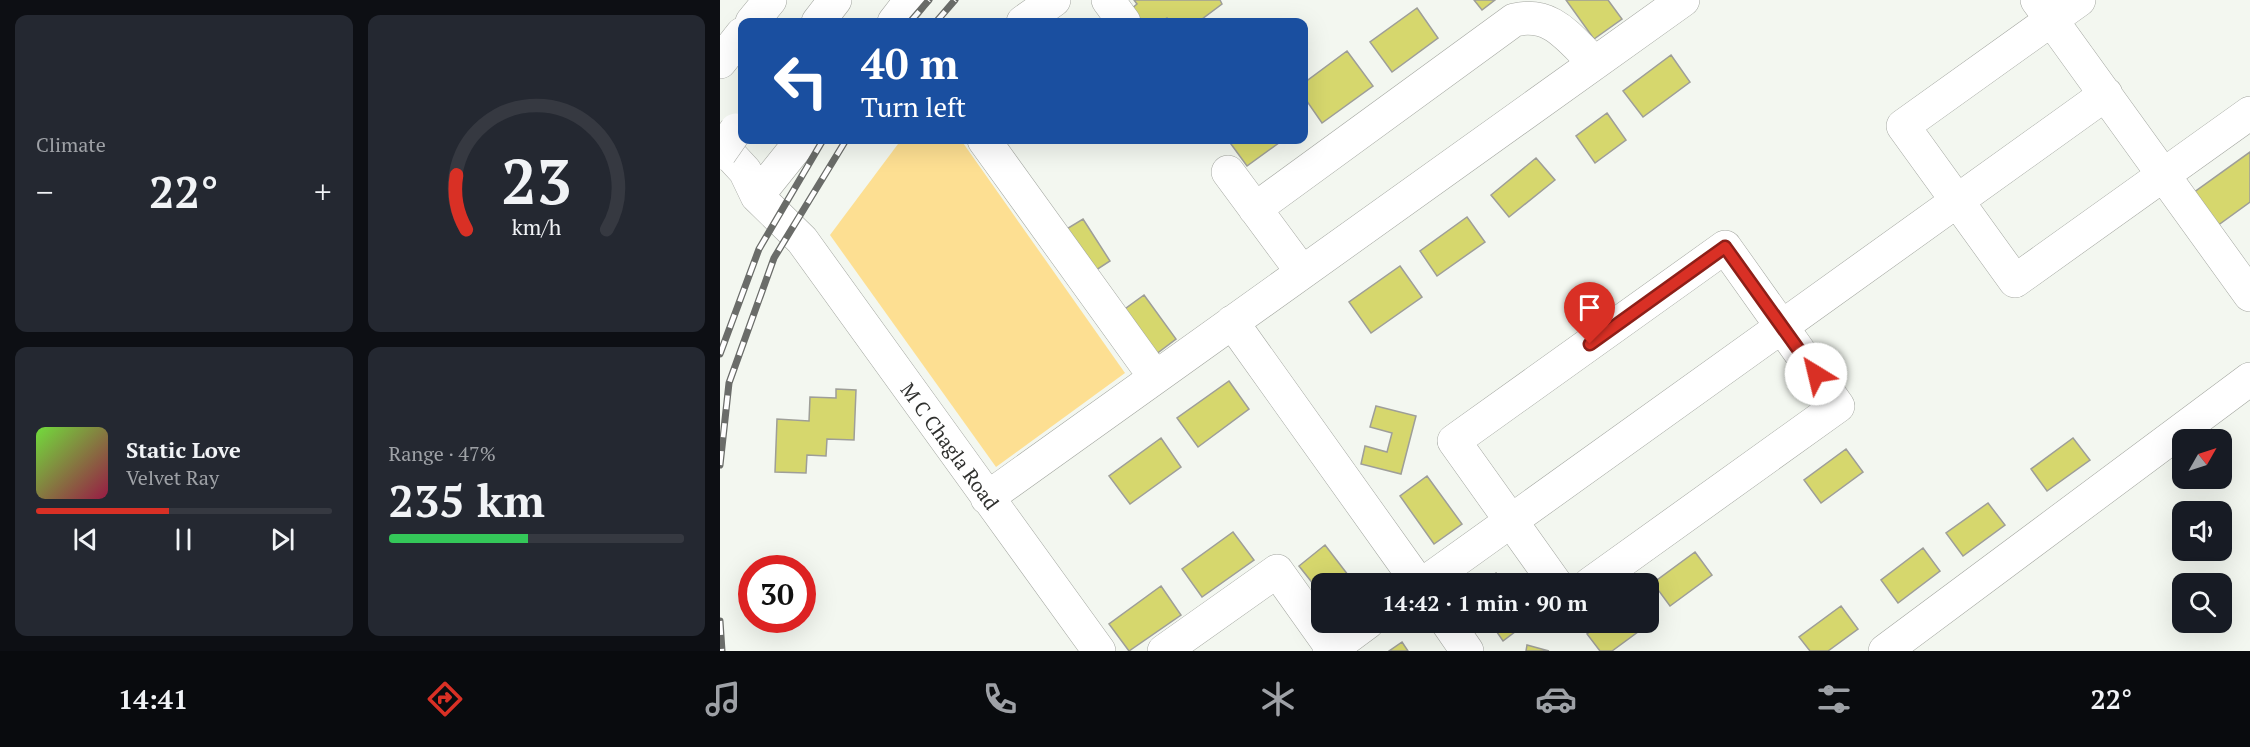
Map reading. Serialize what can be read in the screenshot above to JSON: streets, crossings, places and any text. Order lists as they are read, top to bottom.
{
  "streets": {
    "main road": ["M C Chagla Road"]
  },
  "north": "top right",
  "page": {
    "tile": [
      "Climate",
      ["Range · 47%", "235 km"]
    ],
    "turn": ["40 m", "Turn left"],
    "heat": ["−", "22°", "+"],
    "song": ["Static Love", "Velvet Ray"],
    "limit": "30",
    "trip": "14:42 · 1 min · 90 m",
    "tabs": ["14:41", "22°"],
    "gauge": ["23", "km/h"]
  }
}
